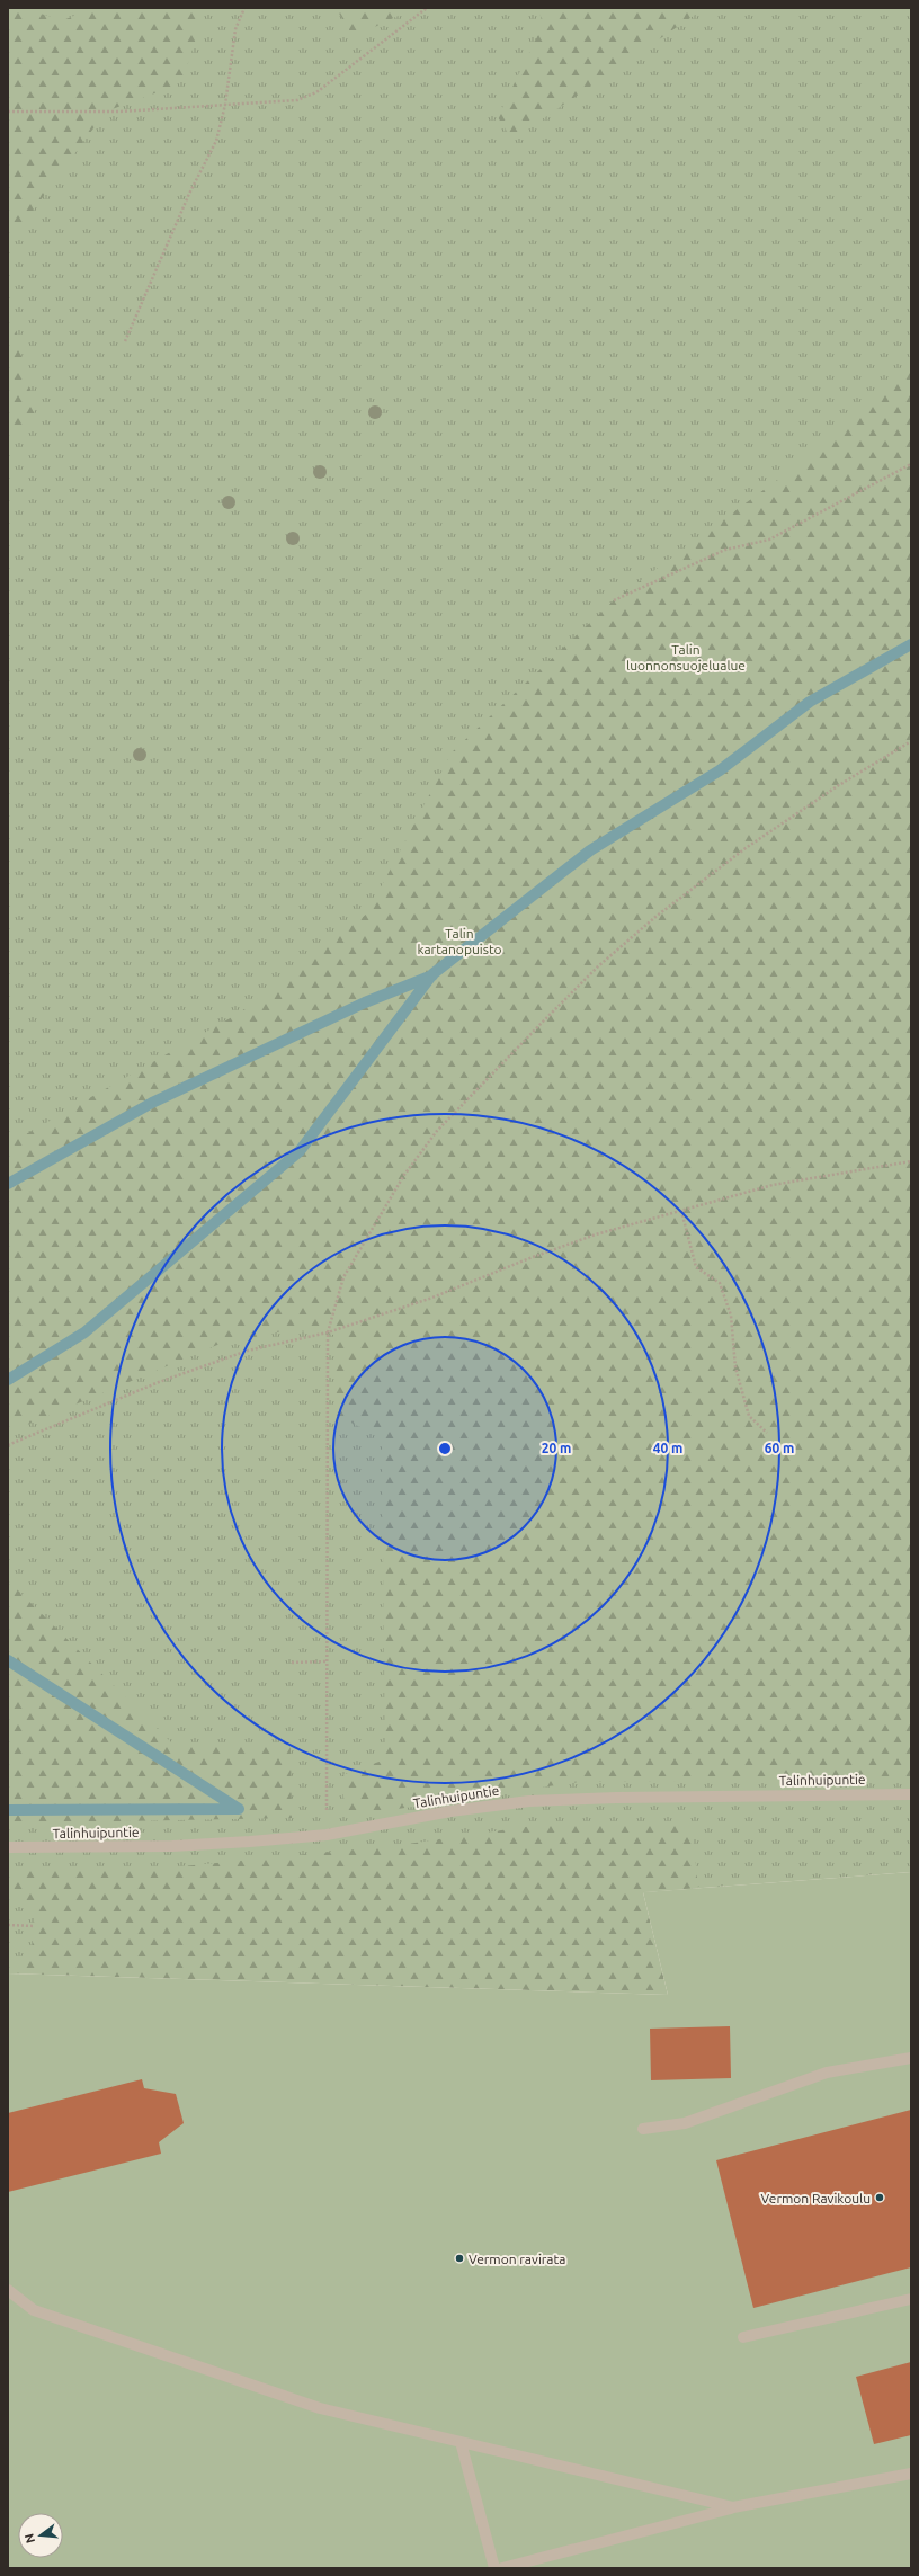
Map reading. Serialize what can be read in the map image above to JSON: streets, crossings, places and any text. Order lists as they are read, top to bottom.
{
  "streets": {
    "street": ["Talinhuipuntie"]
  },
  "parks": ["Talin luonnonsuojelualue", "Talin kartanopuisto"],
  "places": ["Vermon Ravikoulu", "Vermon ravirata"],
  "north": "left",
  "rings": ["20 m", "40 m", "60 m"]
}
